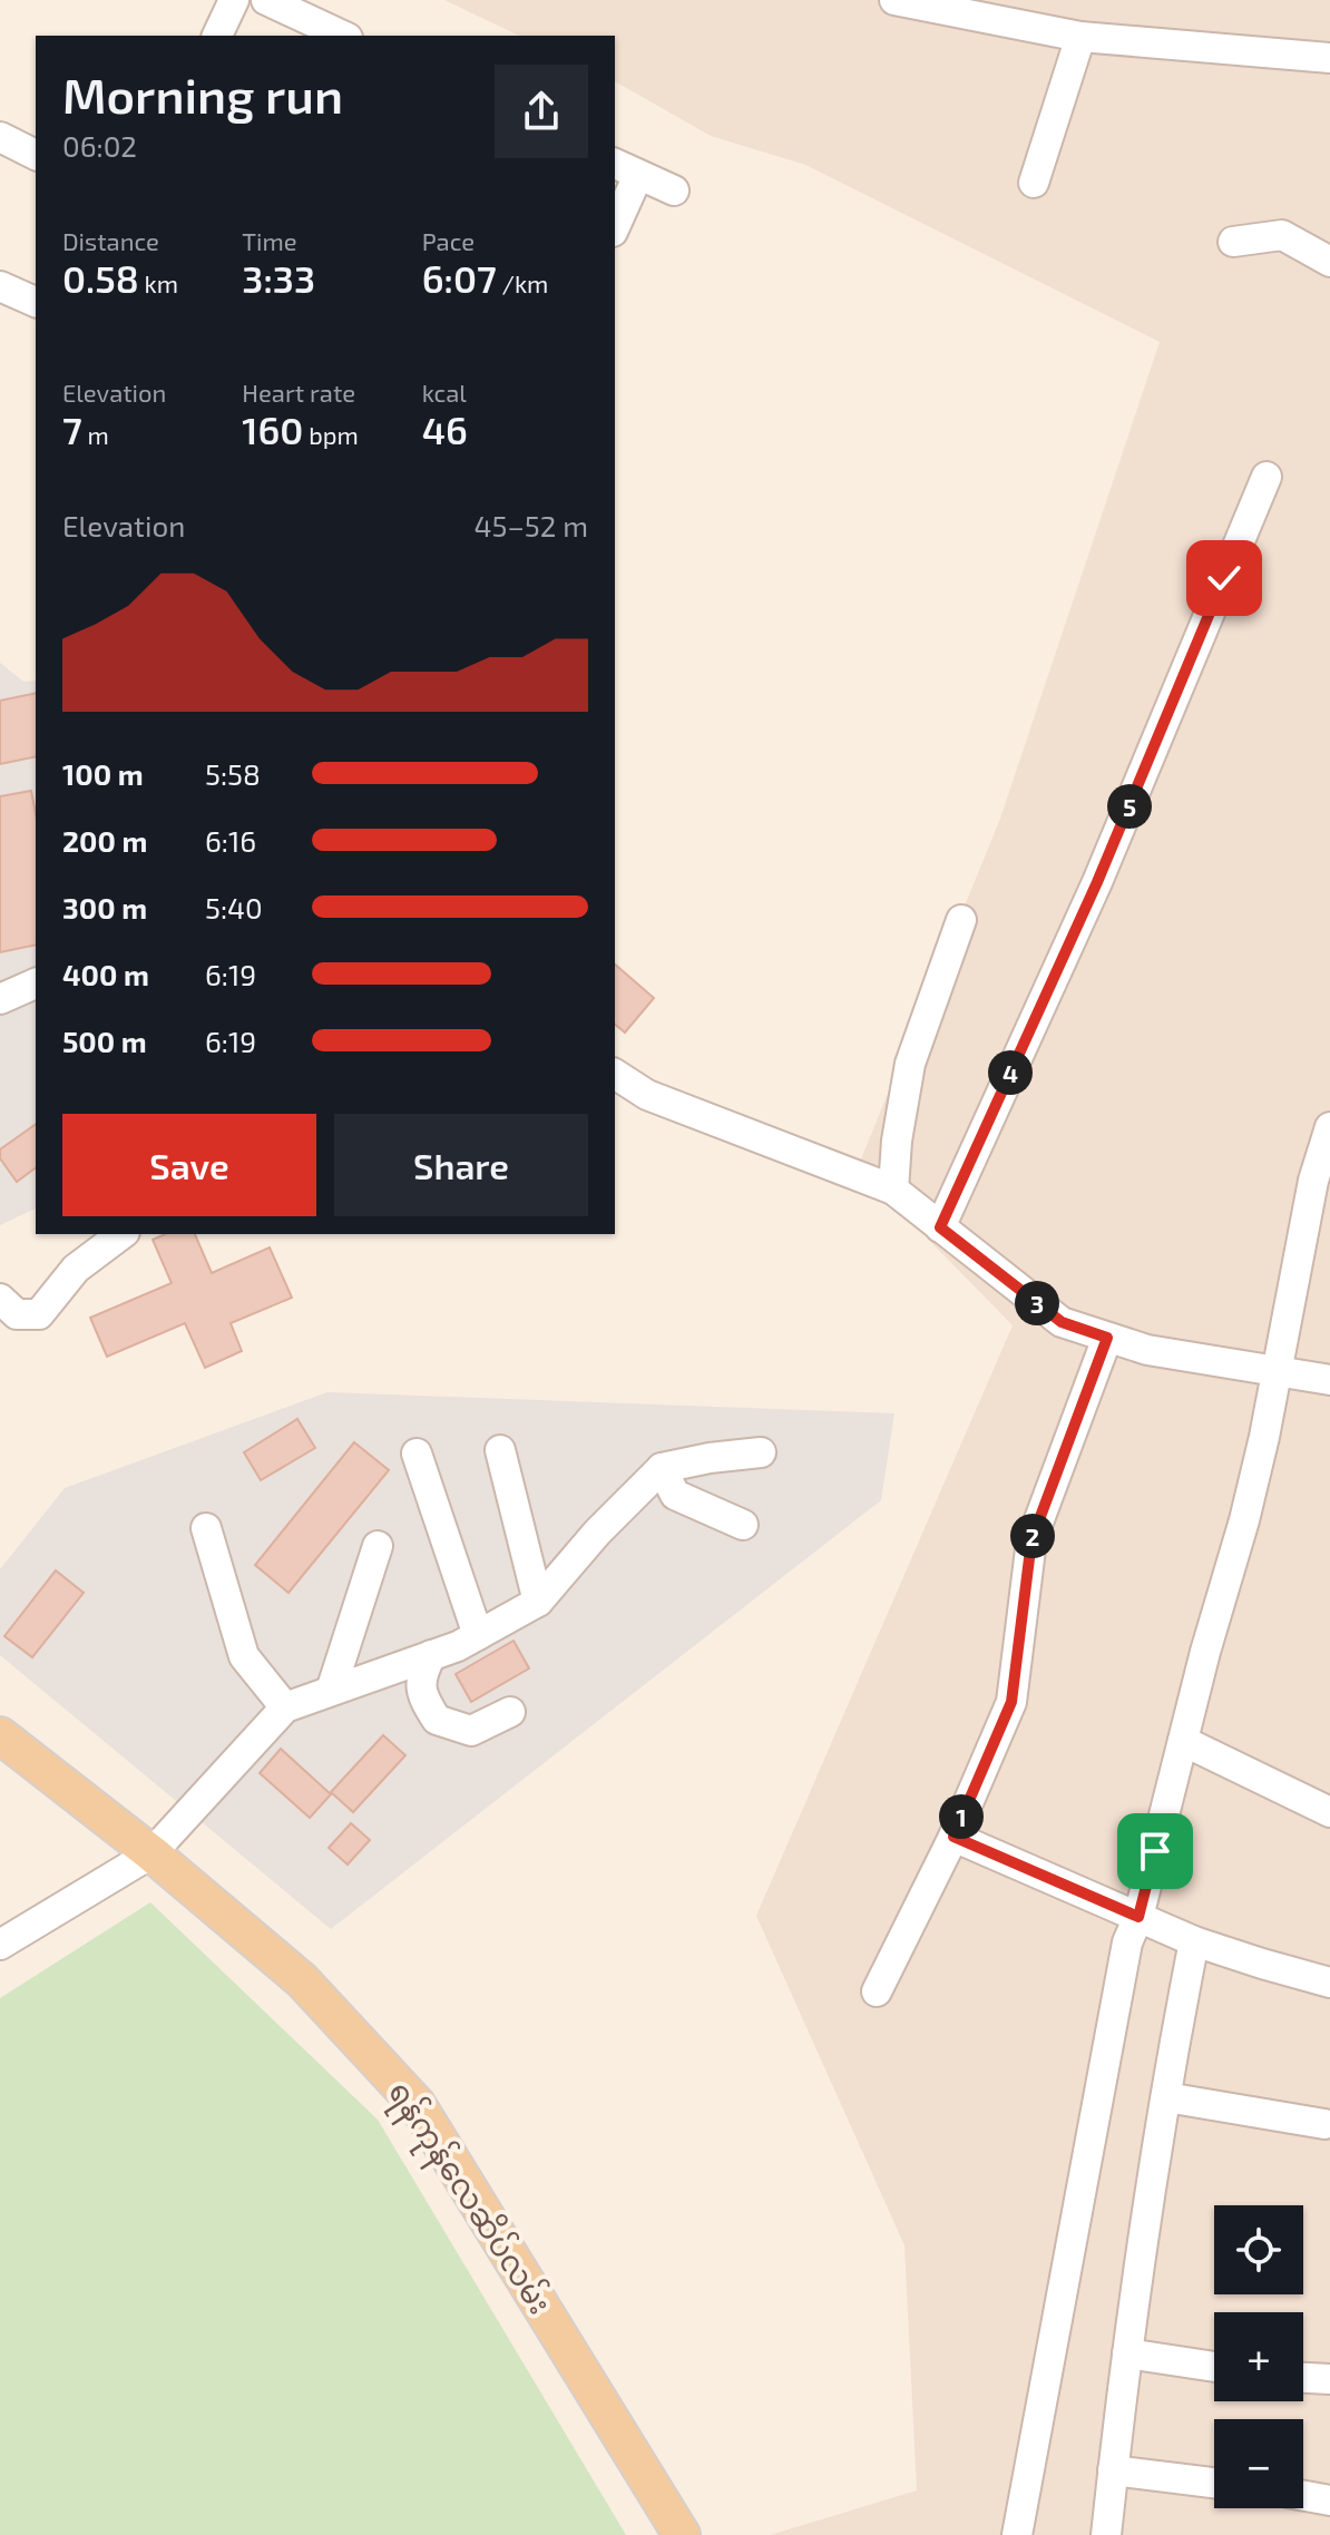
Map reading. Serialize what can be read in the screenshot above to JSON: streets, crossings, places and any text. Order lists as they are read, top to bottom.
{
  "streets": {
    "main road": ["ရန်ကုန်လေဆိပ်လမ်း"]
  },
  "page": {
    "heading": ["Morning run", "06:02"],
    "stats": [
      ["Distance", "0.58 km"],
      ["Time", "3:33"],
      ["Pace", "6:07 /km"],
      ["Elevation", "7 m"],
      ["Heart rate", "160 bpm"],
      ["kcal", "46"]
    ],
    "chart": ["Elevation", "45–52 m"],
    "list": [
      {
        "name": "100 m",
        "note": "5:58"
      },
      {
        "name": "200 m",
        "note": "6:16"
      },
      {
        "name": "300 m",
        "note": "5:40"
      },
      {
        "name": "400 m",
        "note": "6:19"
      },
      {
        "name": "500 m",
        "note": "6:19"
      }
    ],
    "pins": [
      "5",
      "4",
      "3",
      "2",
      "1"
    ],
    "buttons": ["Save", "Share"],
    "map_buttons": ["+", "−"]
  }
}
